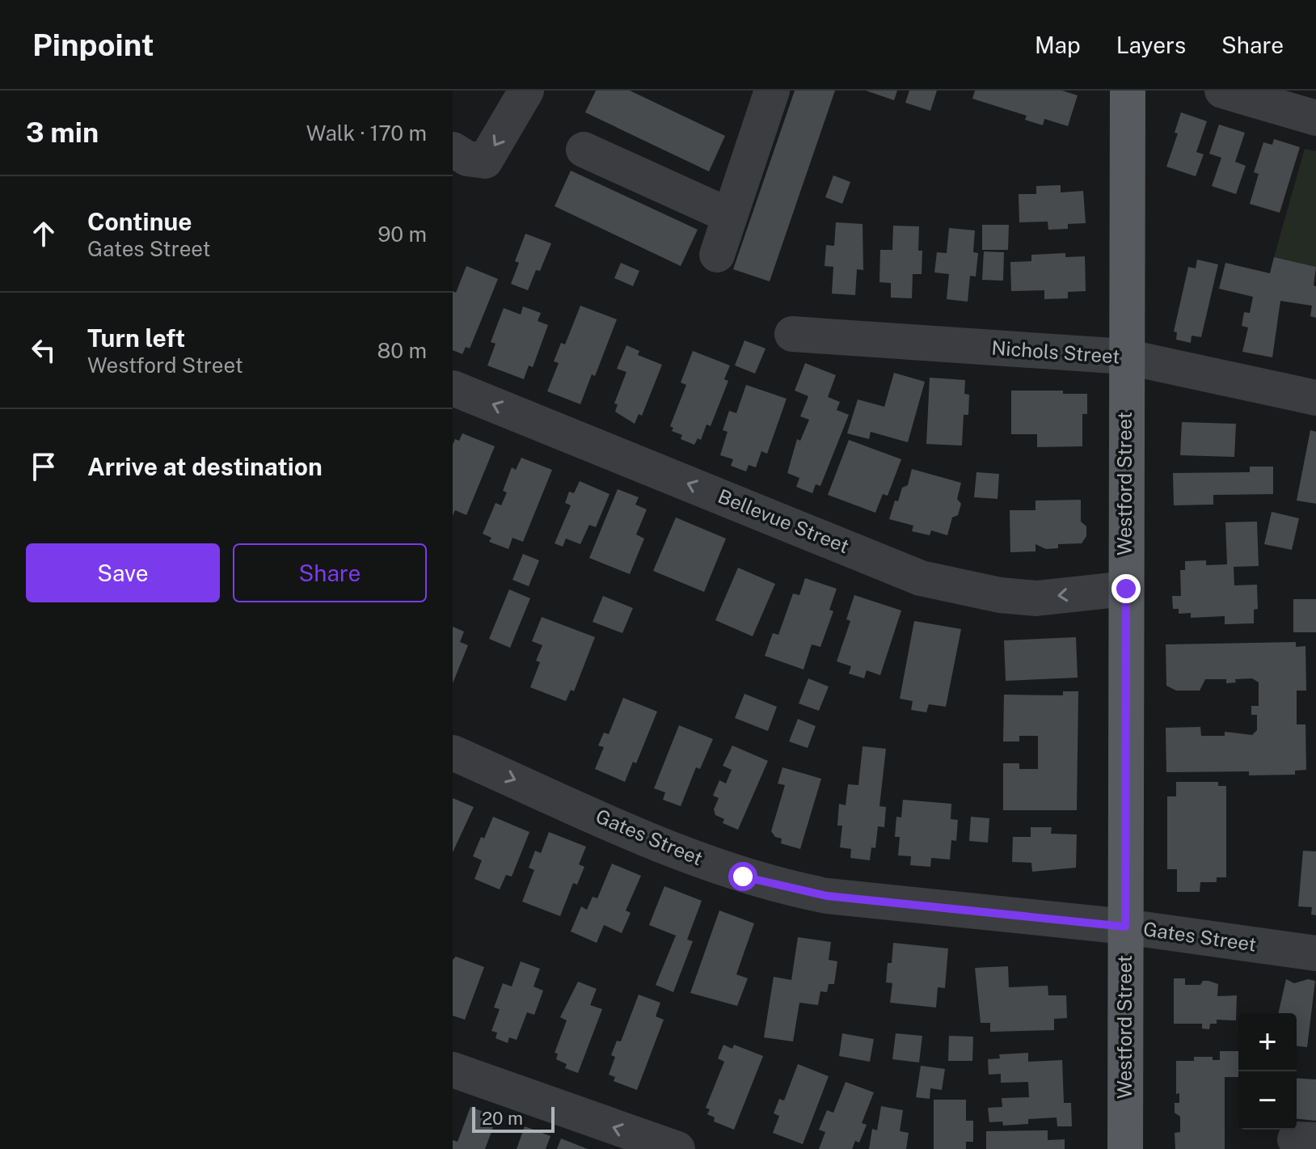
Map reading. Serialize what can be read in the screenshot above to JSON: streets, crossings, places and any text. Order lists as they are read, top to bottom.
{
  "streets": {
    "main road": ["Westford Street"],
    "street": ["Nichols Street", "Bellevue Street", "Gates Street"]
  },
  "crossings": [
    ["Nichols Street", "Westford Street"],
    ["Westford Street", "Bellevue Street"],
    ["Westford Street", "Gates Street"]
  ],
  "one_way": ["Bellevue Street"],
  "scale_bar": "20 m",
  "page": {
    "header": "Pinpoint",
    "nav": ["Map", "Layers", "Share"],
    "heading": ["3 min", "Walk · 170 m"],
    "list": [
      ["Continue", "Gates Street", "90 m"],
      ["Turn left", "Westford Street", "80 m"],
      "Arrive at destination"
    ],
    "buttons": ["Save", "Share"],
    "map_buttons": ["+", "−"],
    "scale": "20 m"
  }
}
